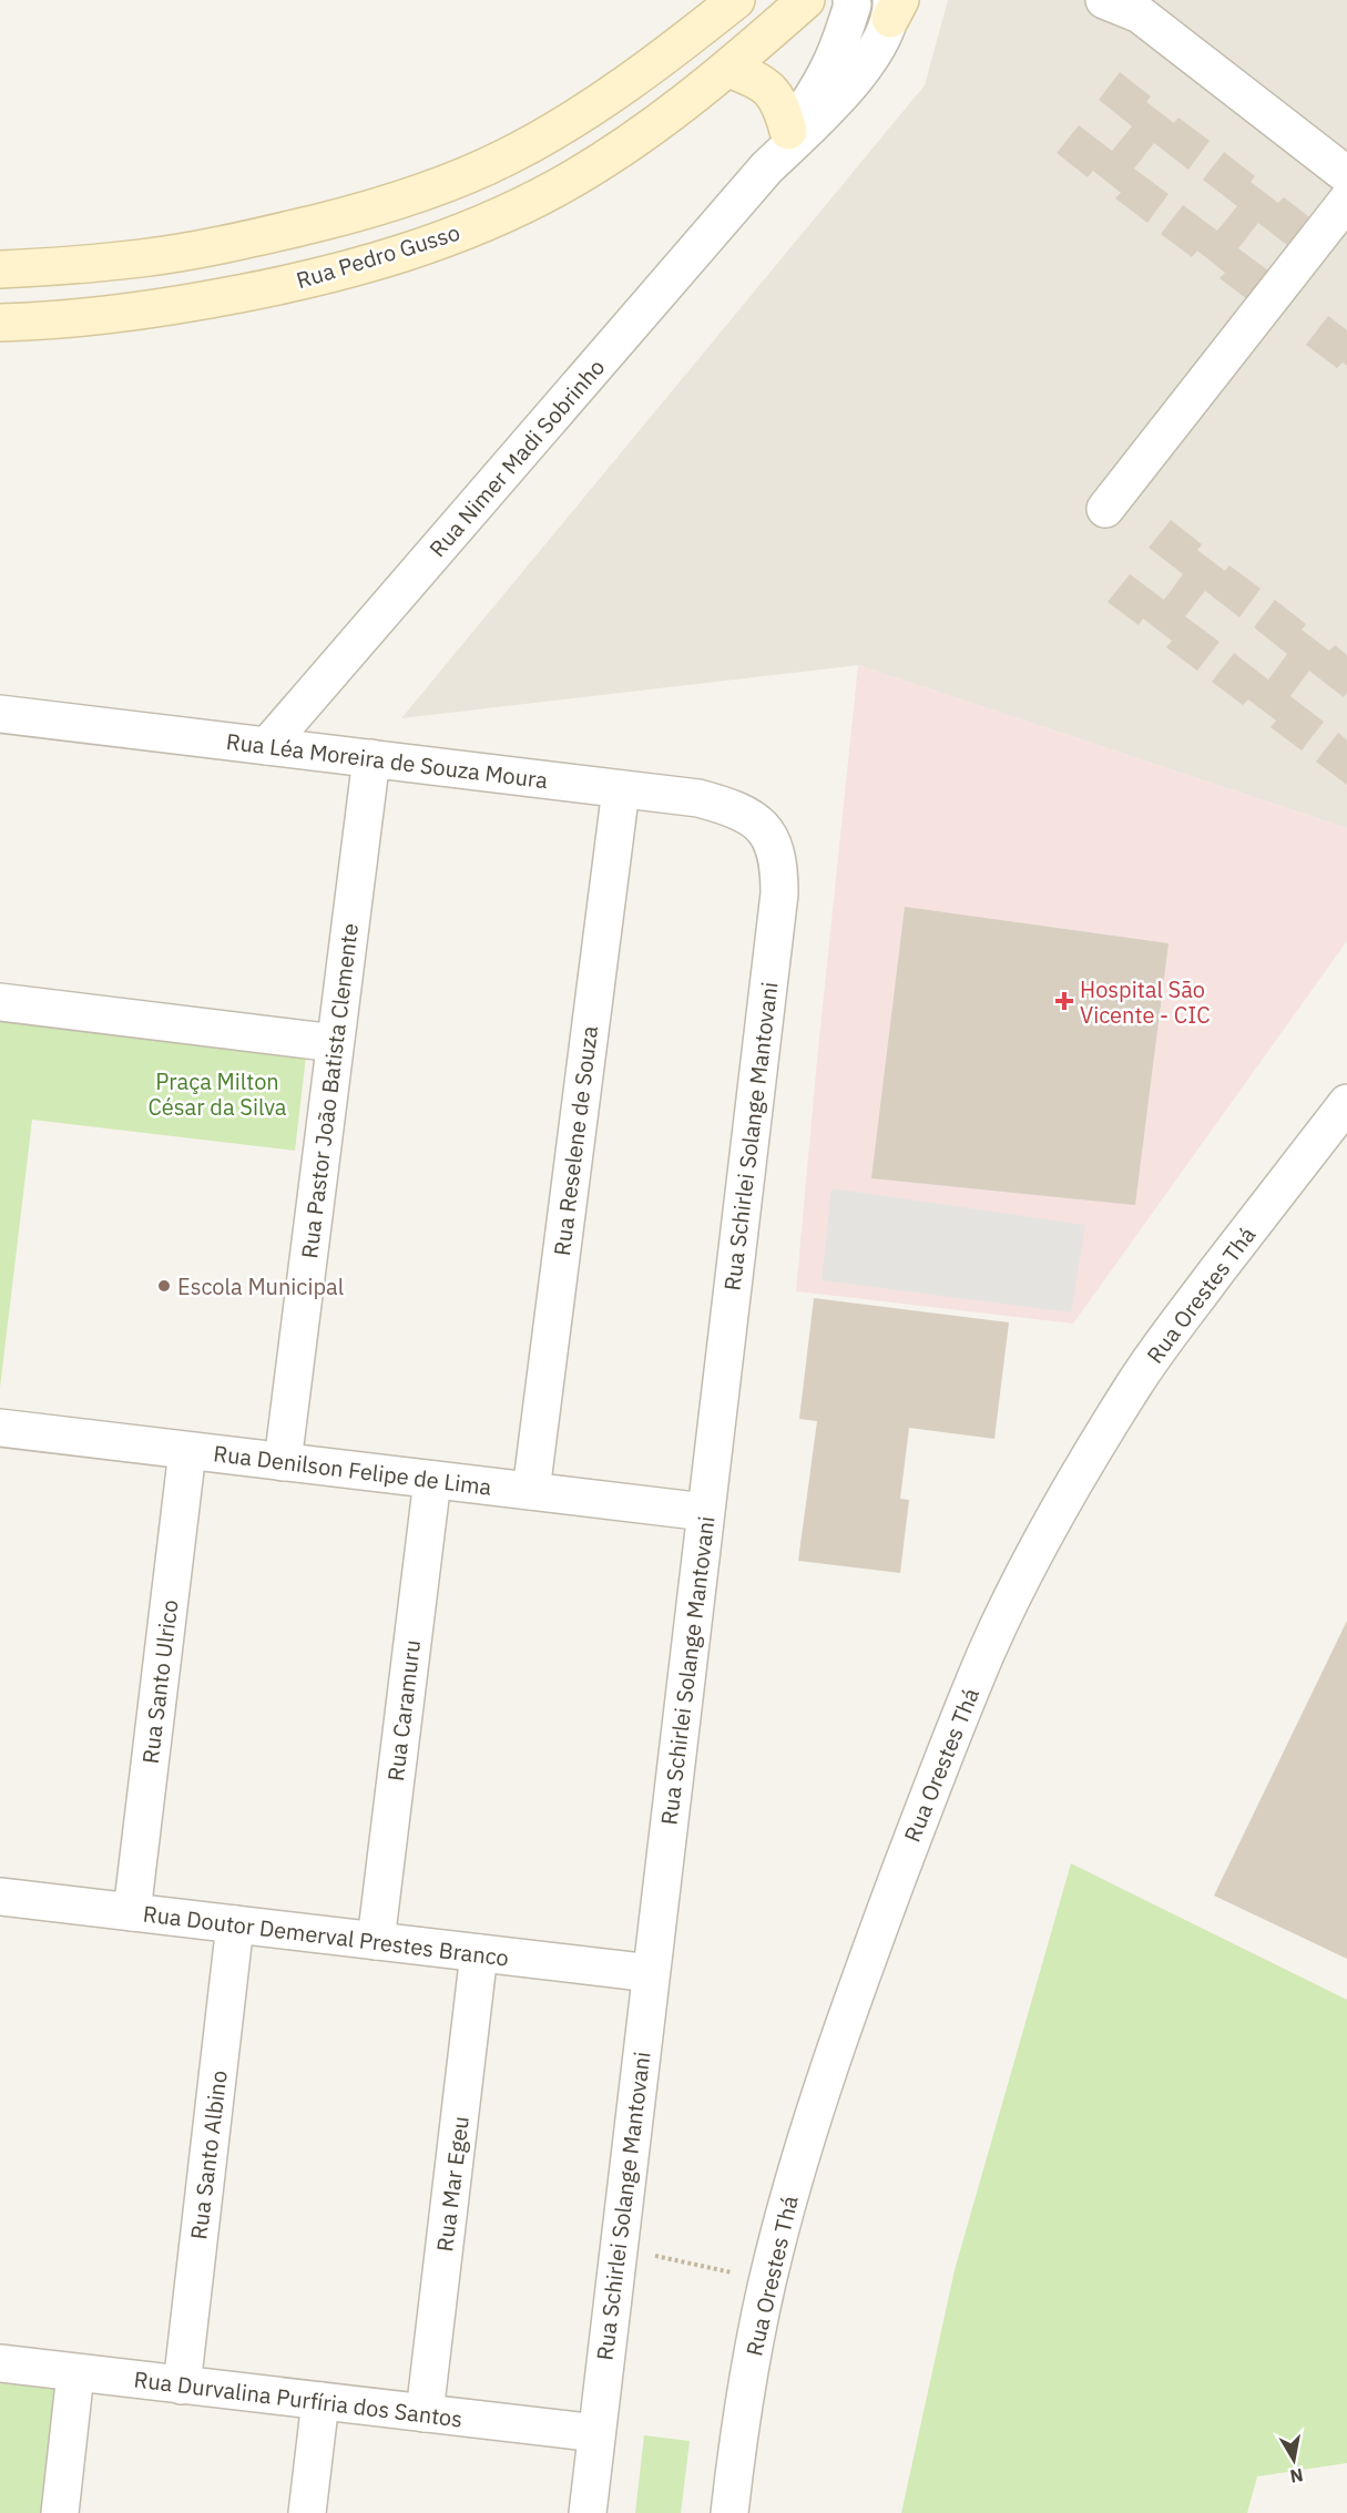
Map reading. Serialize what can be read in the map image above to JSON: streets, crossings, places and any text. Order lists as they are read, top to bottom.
{
  "streets": {
    "main road": ["Rua Pedro Gusso"],
    "street": [
      "Rua Nimer Madi Sobrinho",
      "Rua Léa Moreira de Souza Moura",
      "Rua Pastor João Batista Clemente",
      "Rua Schirlei Solange Mantovani",
      "Rua Reselene de Souza",
      "Rua Orestes Thá",
      "Rua Denilson Felipe de Lima",
      "Rua Santo Ulrico",
      "Rua Caramuru",
      "Rua Doutor Demerval Prestes Branco",
      "Rua Santo Albino",
      "Rua Mar Egeu",
      "Rua Durvalina Purfíria dos Santos"
    ]
  },
  "crossings": [
    ["Rua Nimer Madi Sobrinho", "Rua Léa Moreira de Souza Moura"],
    ["Rua Léa Moreira de Souza Moura", "Rua Pastor João Batista Clemente"],
    ["Rua Léa Moreira de Souza Moura", "Rua Schirlei Solange Mantovani"],
    ["Rua Léa Moreira de Souza Moura", "Rua Reselene de Souza"],
    ["Rua Pastor João Batista Clemente", "Rua Denilson Felipe de Lima"],
    ["Rua Schirlei Solange Mantovani", "Rua Denilson Felipe de Lima"],
    ["Rua Schirlei Solange Mantovani", "Rua Doutor Demerval Prestes Branco"],
    ["Rua Schirlei Solange Mantovani", "Rua Durvalina Purfíria dos Santos"],
    ["Rua Reselene de Souza", "Rua Denilson Felipe de Lima"],
    ["Rua Denilson Felipe de Lima", "Rua Santo Ulrico"],
    ["Rua Denilson Felipe de Lima", "Rua Caramuru"],
    ["Rua Santo Ulrico", "Rua Doutor Demerval Prestes Branco"],
    ["Rua Caramuru", "Rua Doutor Demerval Prestes Branco"],
    ["Rua Doutor Demerval Prestes Branco", "Rua Santo Albino"],
    ["Rua Doutor Demerval Prestes Branco", "Rua Mar Egeu"],
    ["Rua Santo Albino", "Rua Durvalina Purfíria dos Santos"],
    ["Rua Mar Egeu", "Rua Durvalina Purfíria dos Santos"]
  ],
  "parks": ["Praça Milton César da Silva"],
  "places": {
    "health": ["Hospital São Vicente - CIC"],
    "other": ["Escola Municipal"]
  },
  "north": "bottom"
}
